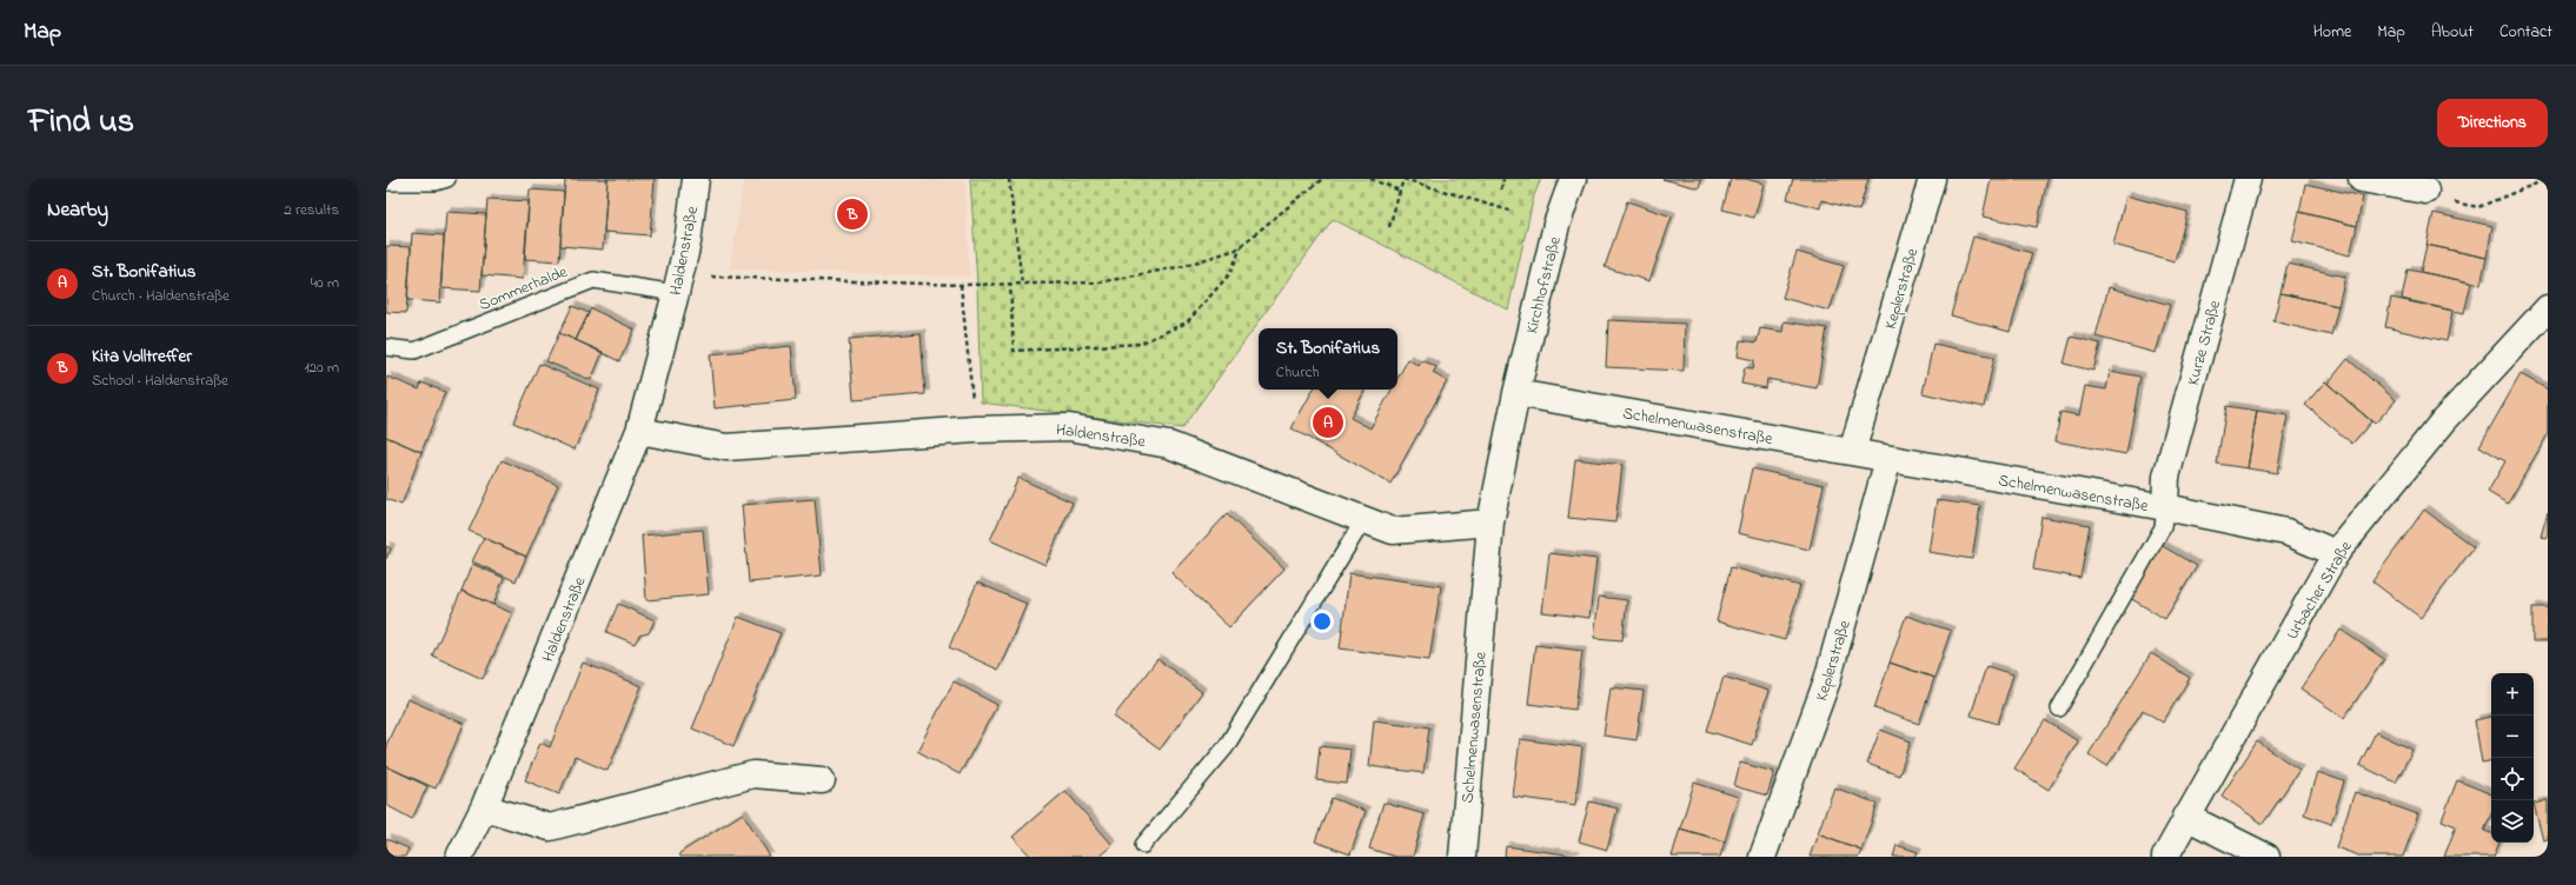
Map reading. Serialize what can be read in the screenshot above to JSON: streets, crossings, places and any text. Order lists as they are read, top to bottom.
{
  "streets": {
    "street": [
      "Haldenstraße",
      "Kirchhofstraße",
      "Keplerstraße",
      "Kurze Straße",
      "Schelmenwasenstraße",
      "Urbacher Straße"
    ],
    "lane": ["Sommerhalde"]
  },
  "crossings": [
    ["Haldenstraße", "Sommerhalde"],
    ["Haldenstraße", "Schelmenwasenstraße"],
    ["Kirchhofstraße", "Schelmenwasenstraße"],
    ["Keplerstraße", "Schelmenwasenstraße"],
    ["Kurze Straße", "Schelmenwasenstraße"],
    ["Schelmenwasenstraße", "Urbacher Straße"]
  ],
  "page": {
    "header": "Map",
    "nav": [
      "Home",
      "Map",
      "About",
      "Contact"
    ],
    "title": "Find us",
    "buttons": "Directions",
    "heading": ["Nearby", "2 results"],
    "pins": ["B", "A"],
    "list": [
      {
        "mark": "A",
        "name": "St. Bonifatius",
        "note": "Church · Haldenstraße",
        "value": "40 m"
      },
      {
        "mark": "B",
        "name": "Kita Volltreffer",
        "note": "School · Haldenstraße",
        "value": "120 m"
      }
    ],
    "popup": ["St. Bonifatius", "Church"],
    "map_buttons": ["+", "−"]
  }
}
